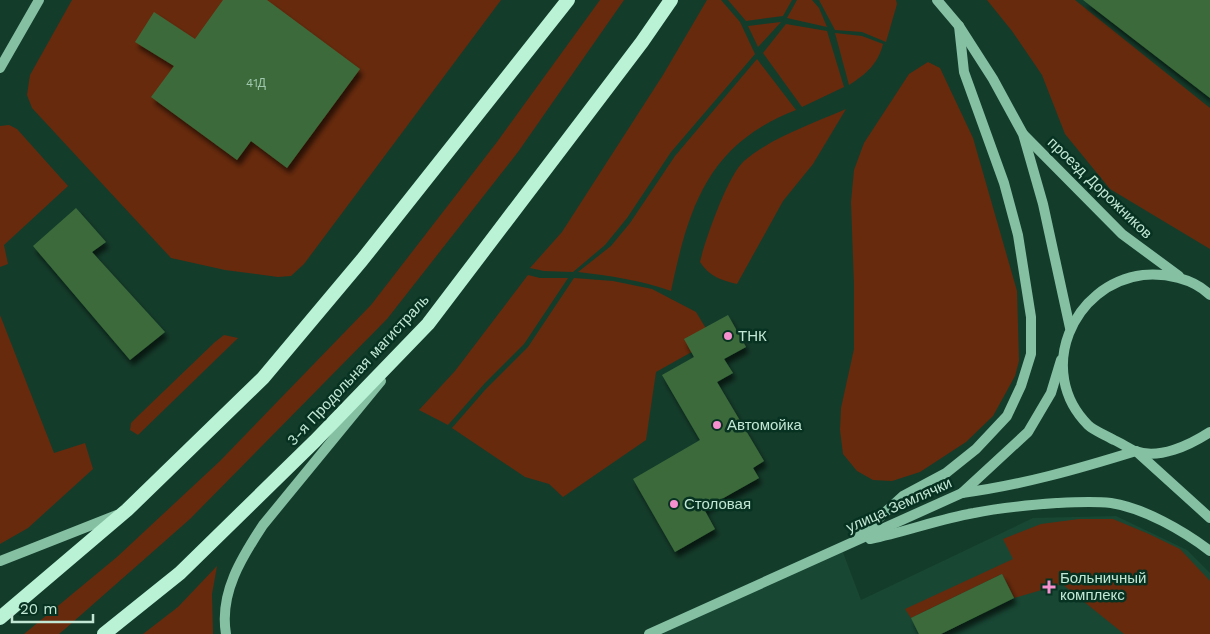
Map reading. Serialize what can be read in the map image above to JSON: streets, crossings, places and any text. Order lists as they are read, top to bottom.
{
  "streets": {
    "highway": ["3-я Продольная магистраль"],
    "main road": ["проезд Дорожников", "улица Землячки"]
  },
  "places": {
    "other": ["ТНК", "Автомойка", "Столовая"],
    "health": ["Больничный комплекс"]
  },
  "house_numbers": ["41Д"],
  "scale_bar": "20 m"
}
